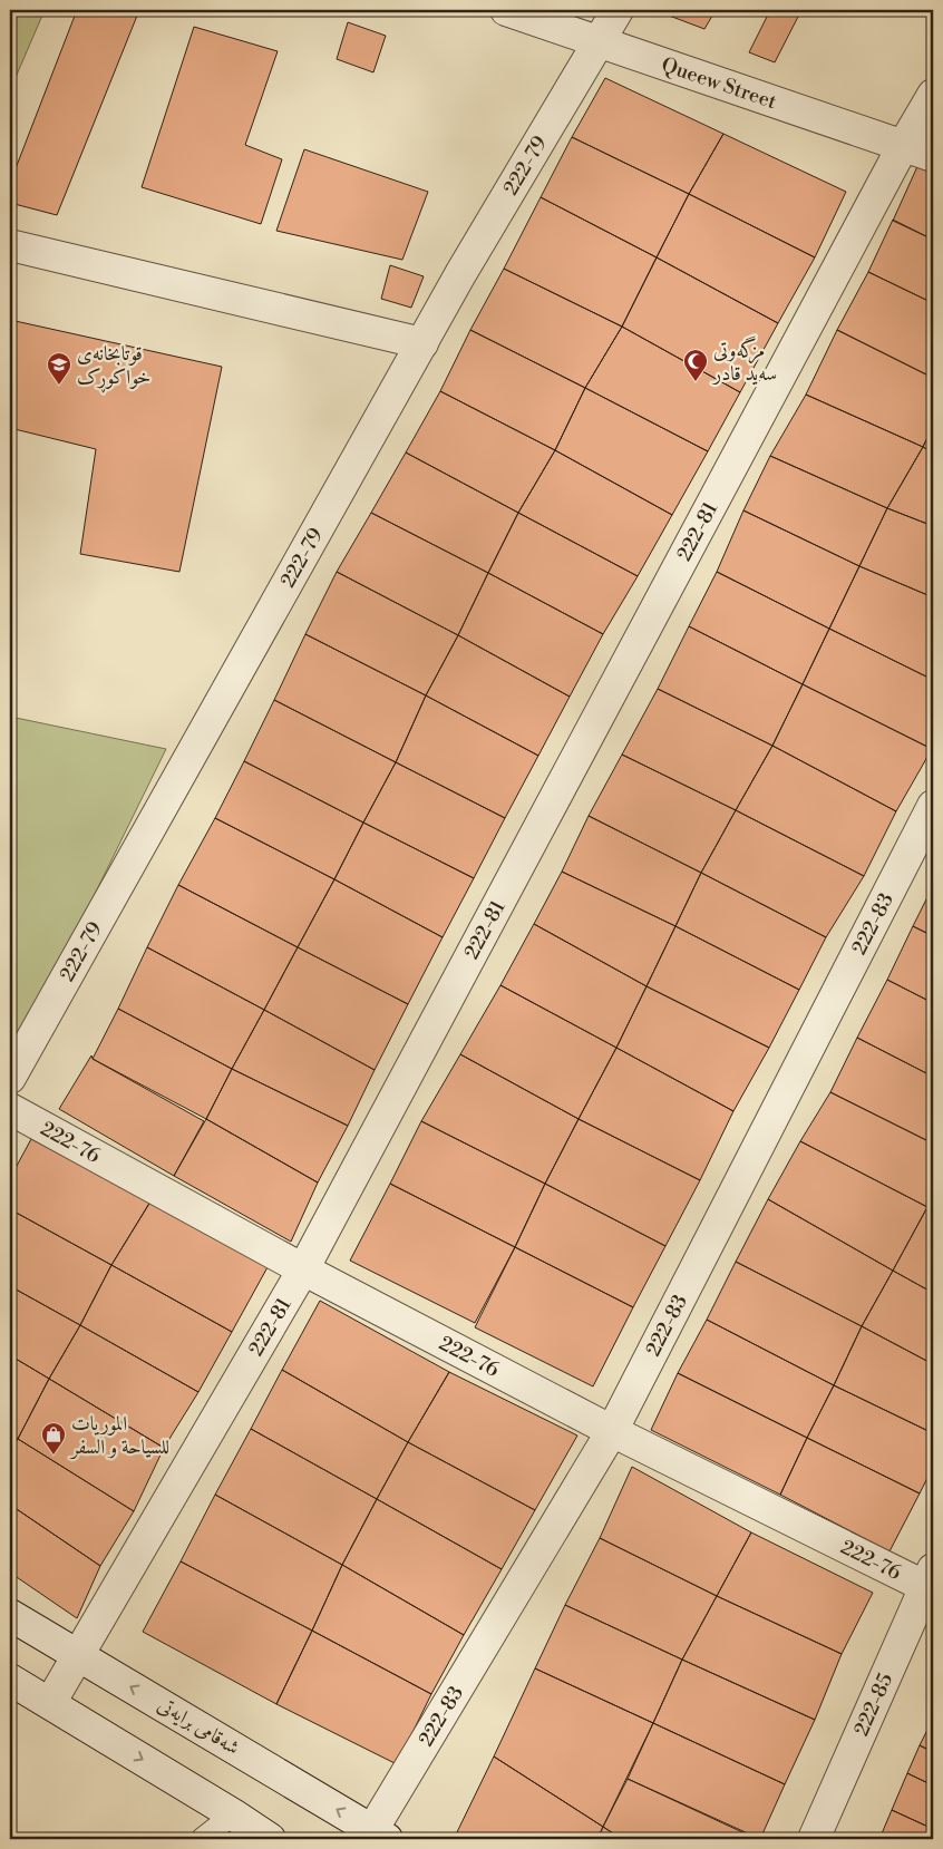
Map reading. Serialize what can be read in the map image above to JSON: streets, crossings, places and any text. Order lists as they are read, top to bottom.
{
  "streets": {
    "street": [
      "Queew Street",
      "222-79",
      "222-81",
      "222-83",
      "222-76",
      "222-85",
      "شەقامی برایەتی"
    ]
  },
  "crossings": [
    ["Queew Street", "222-79"],
    ["Queew Street", "222-81"],
    ["222-81", "222-76"],
    ["222-81", "شەقامی برایەتی"],
    ["222-83", "222-76"],
    ["222-83", "شەقامی برایەتی"],
    ["222-76", "222-85"]
  ],
  "places": {
    "mosque": ["مزگەوتی سەید قادر"],
    "school or university": ["قوتابخانەی خواکوڕک"],
    "shop": ["الموريات للسياحة و السفر"]
  }
}
